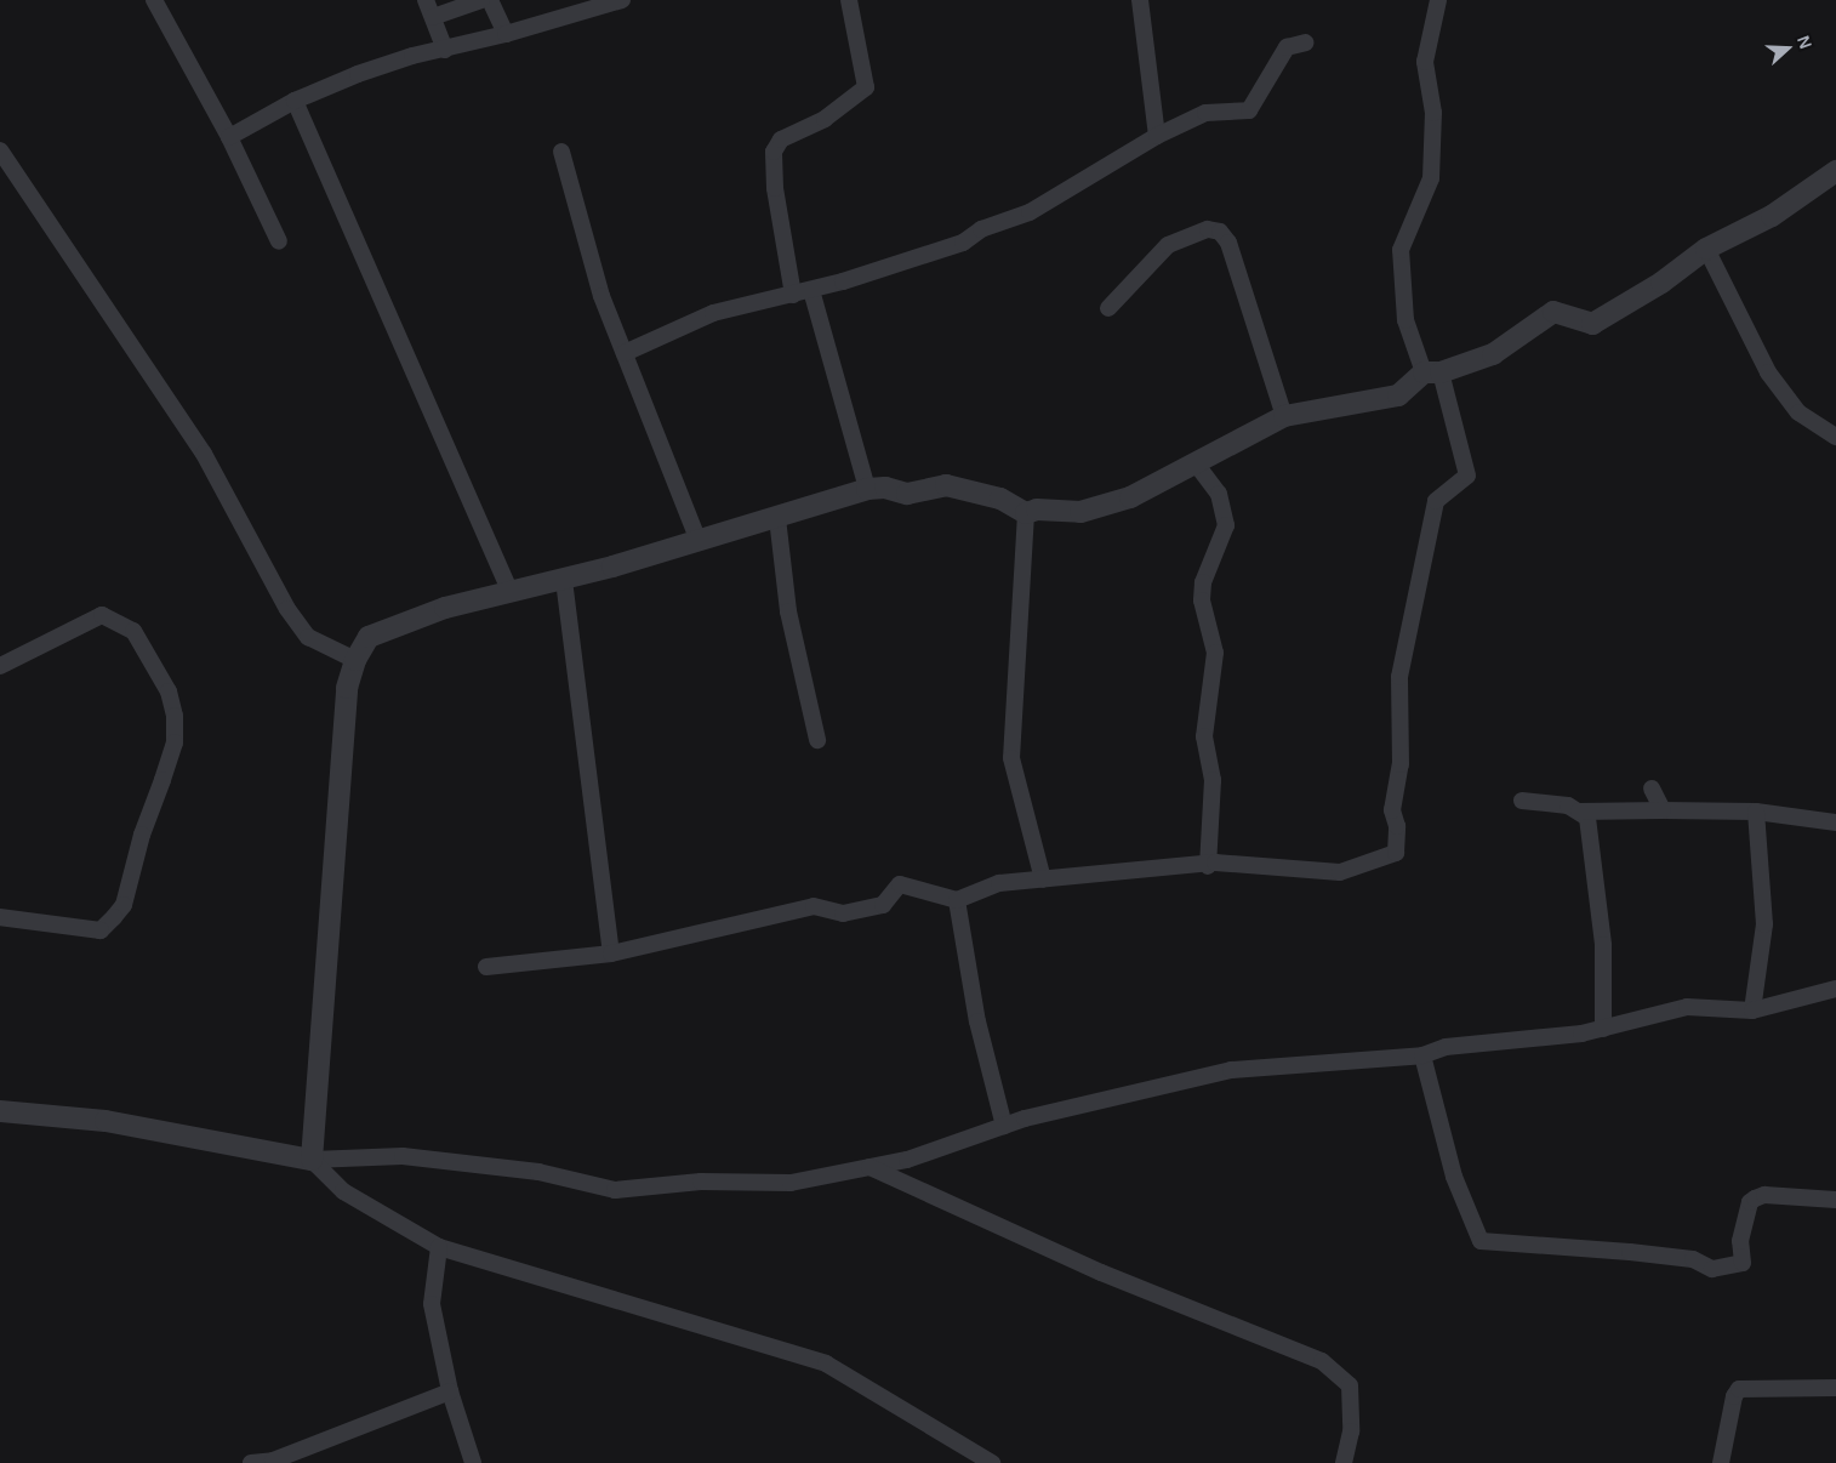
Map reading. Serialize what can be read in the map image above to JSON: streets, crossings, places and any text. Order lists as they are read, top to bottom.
{
  "north": "right"
}
